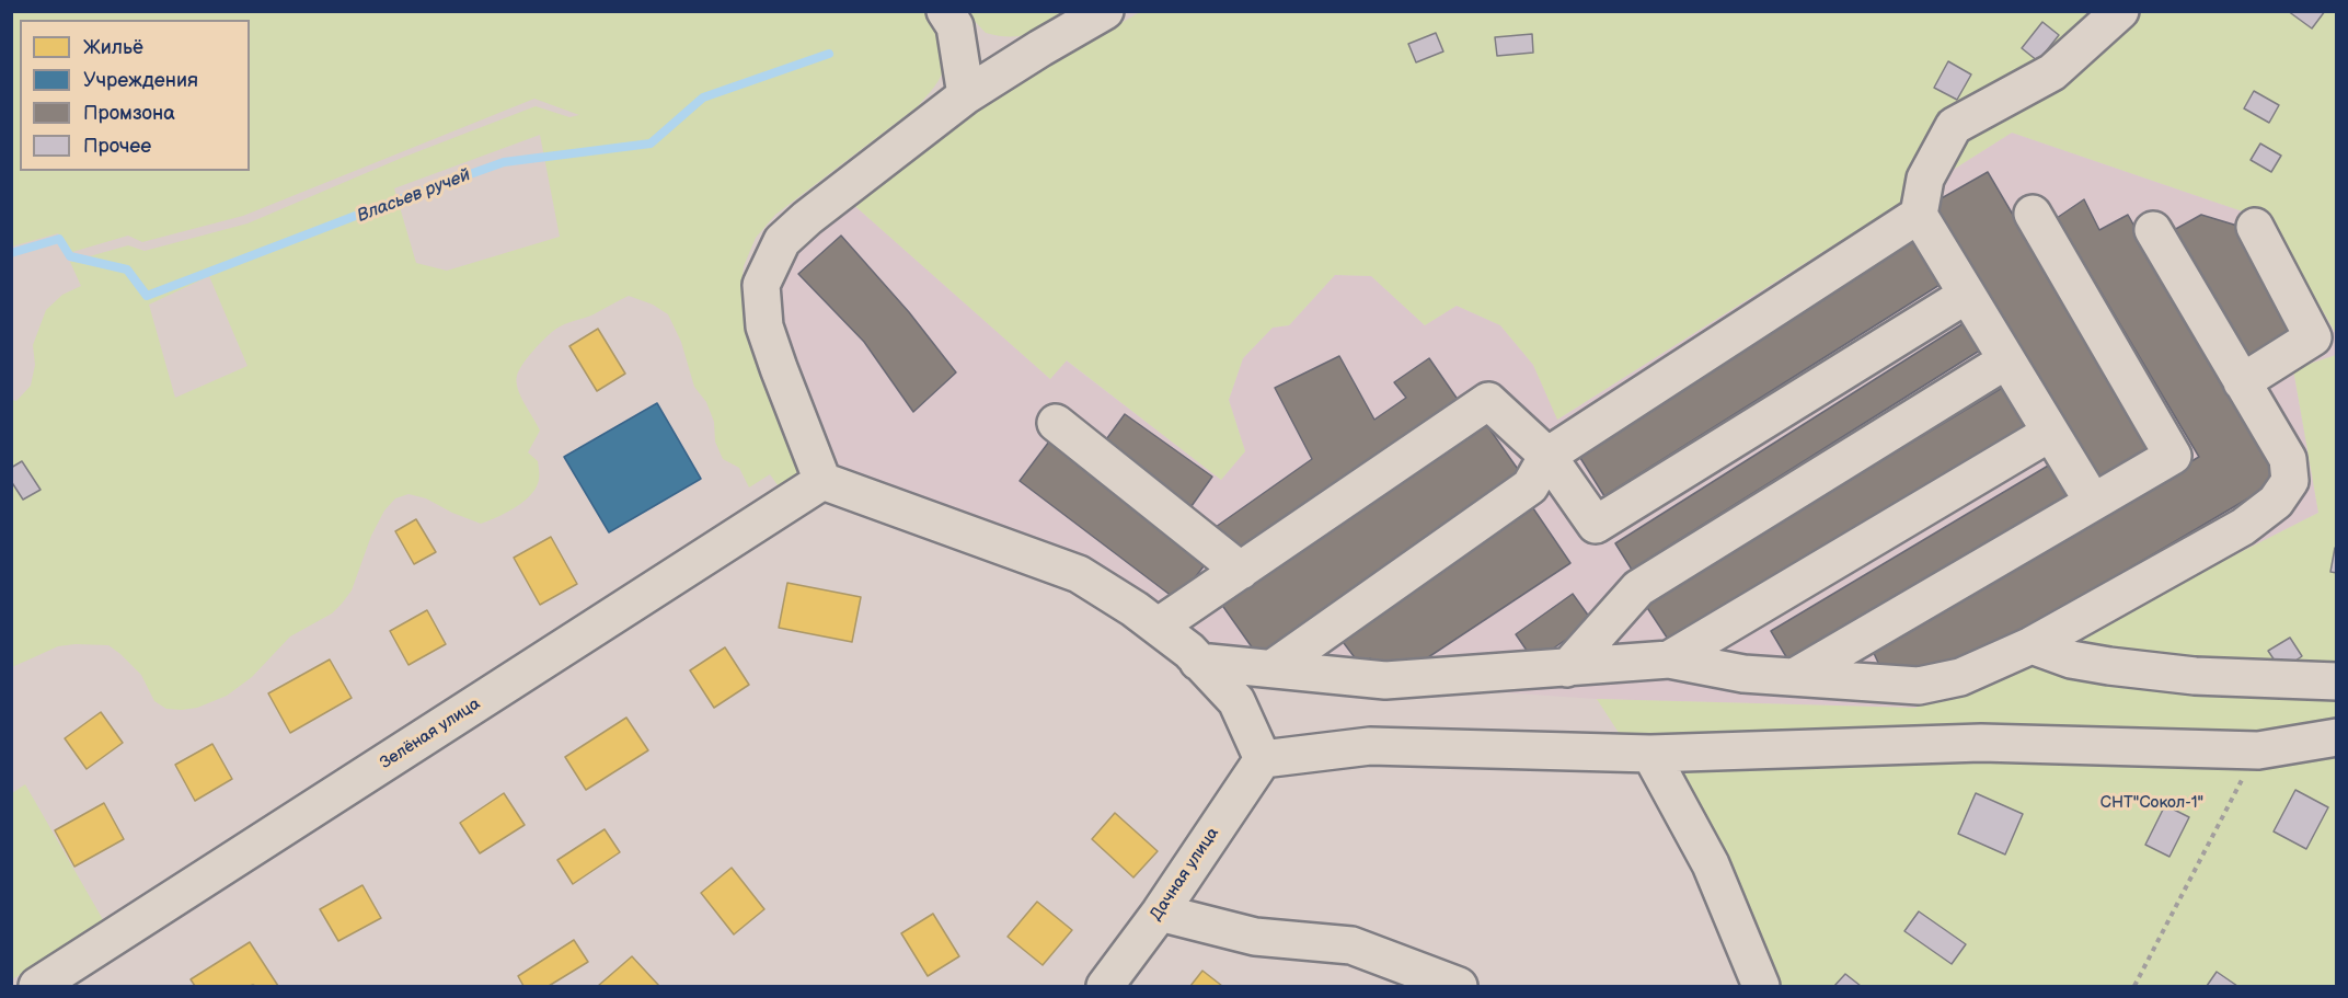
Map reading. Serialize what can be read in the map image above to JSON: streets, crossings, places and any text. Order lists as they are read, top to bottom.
{
  "streets": {
    "street": ["Зелёная улица", "Дачная улица"]
  },
  "water": ["Власьев ручей"],
  "parks": ["СНТ\"Сокол-1\""],
  "legend": [
    "Жильё",
    "Учреждения",
    "Промзона",
    "Прочее"
  ]
}
